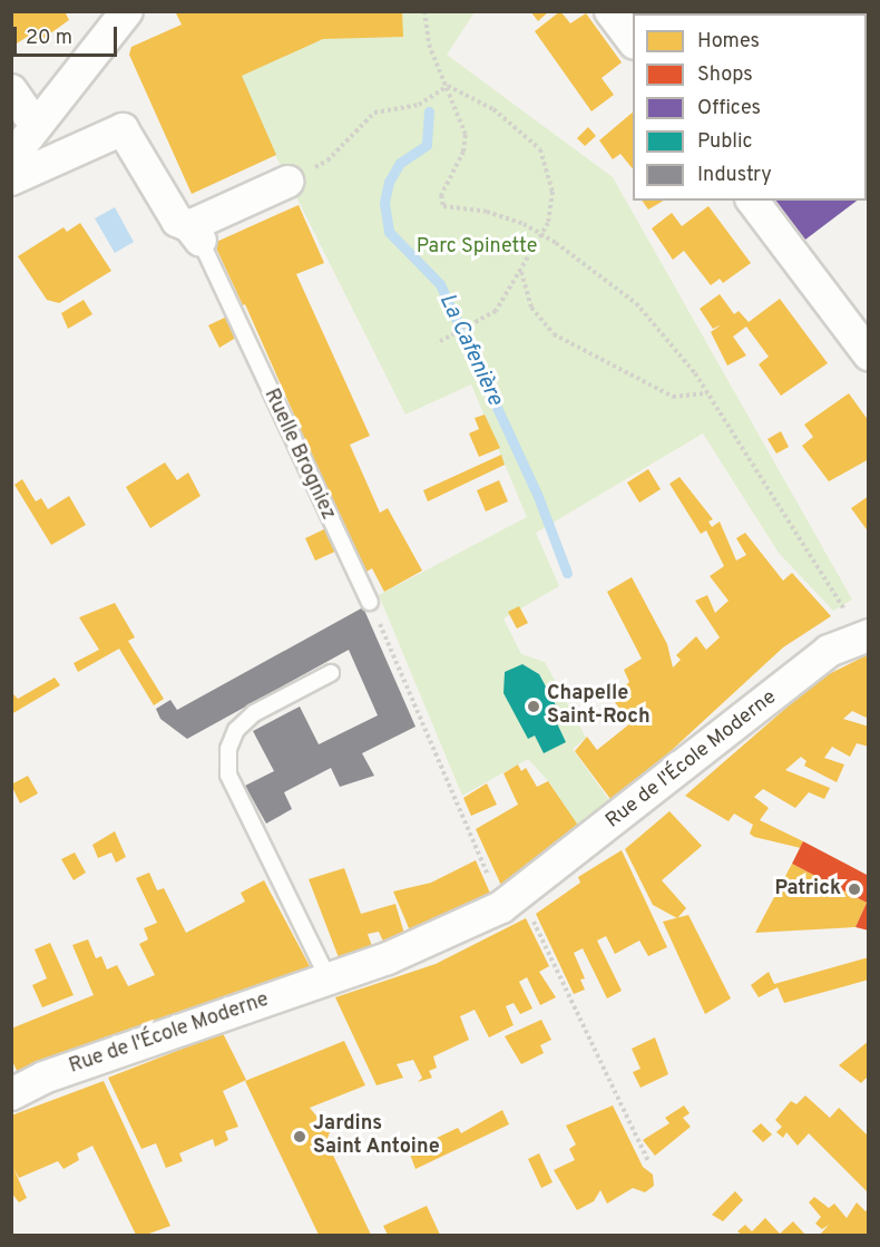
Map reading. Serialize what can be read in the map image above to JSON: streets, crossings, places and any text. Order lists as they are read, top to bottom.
{
  "streets": {
    "street": ["Ruelle Brogniez", "Rue de l'École Moderne"]
  },
  "water": ["La Cafenière"],
  "parks": ["Parc Spinette"],
  "places": ["Chapelle Saint-Roch", "Patrick", "Jardins Saint Antoine"],
  "legend": [
    "Homes",
    "Shops",
    "Offices",
    "Public",
    "Industry"
  ],
  "scale_bar": "20 m"
}
